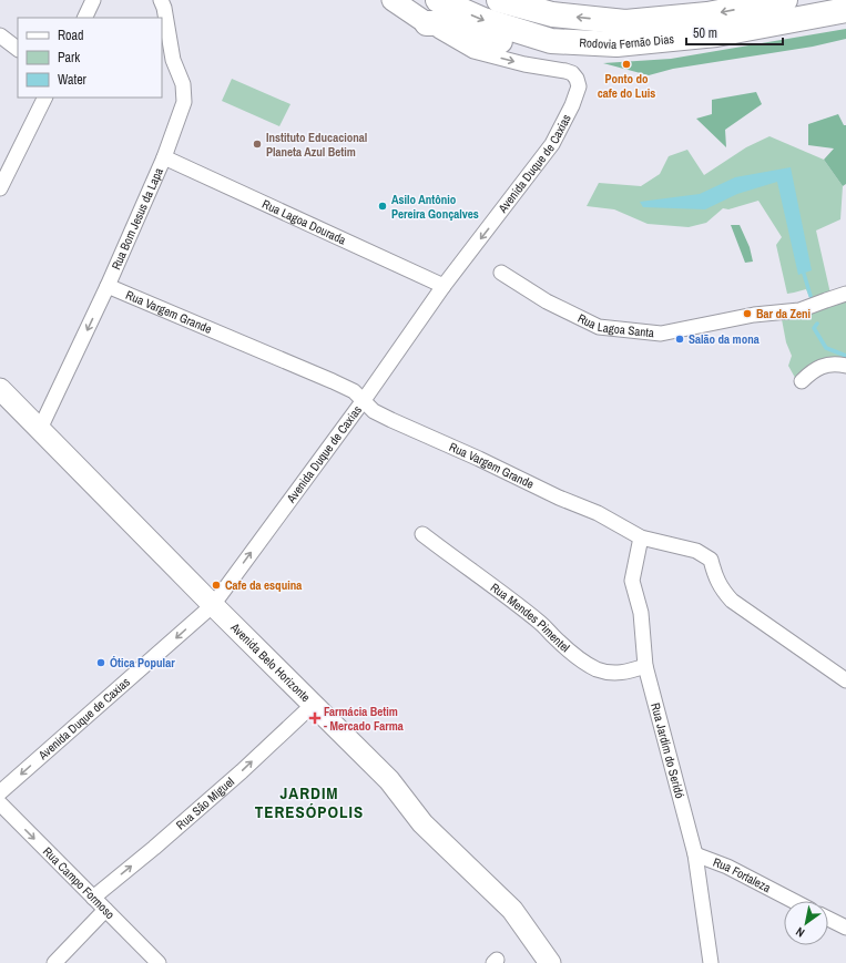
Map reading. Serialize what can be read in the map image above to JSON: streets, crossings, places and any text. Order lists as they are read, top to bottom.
{
  "streets": {
    "highway": ["Rodovia Fernão Dias"],
    "street": [
      "Avenida Duque de Caxias",
      "Rua Bom Jesus da Lapa",
      "Rua Lagoa Dourada",
      "Rua Vargem Grande",
      "Rua Lagoa Santa",
      "Rua Mendes Pimentel",
      "Avenida Belo Horizonte",
      "Rua Jardim do Seridó",
      "Rua São Miguel",
      "Rua Fortaleza",
      "Rua Campo Formoso"
    ]
  },
  "crossings": [
    ["Avenida Duque de Caxias", "Rua Lagoa Dourada"],
    ["Avenida Duque de Caxias", "Rua Vargem Grande"],
    ["Avenida Duque de Caxias", "Avenida Belo Horizonte"],
    ["Rua Bom Jesus da Lapa", "Rua Lagoa Dourada"],
    ["Rua Bom Jesus da Lapa", "Rua Vargem Grande"],
    ["Rua Bom Jesus da Lapa", "Avenida Belo Horizonte"],
    ["Rua Vargem Grande", "Rua Jardim do Seridó"],
    ["Rua Mendes Pimentel", "Rua Jardim do Seridó"],
    ["Avenida Belo Horizonte", "Rua São Miguel"],
    ["Rua Jardim do Seridó", "Rua Fortaleza"],
    ["Rua São Miguel", "Rua Campo Formoso"]
  ],
  "one_way": ["Rua São Miguel", "Rua Campo Formoso"],
  "districts": ["JARDIM TERESÓPOLIS"],
  "places": {
    "other": [
      "Ponto do cafe do Luis",
      "Instituto Educacional Planeta Azul Betim",
      "Asilo Antônio Pereira Gonçalves",
      "Bar da Zeni",
      "Salão da mona",
      "Cafe da esquina",
      "Ótica Popular"
    ],
    "health": ["Farmácia Betim - Mercado Farma"]
  },
  "legend": ["Road", "Park", "Water"],
  "scale_bar": "50 m",
  "north": "bottom left"
}
